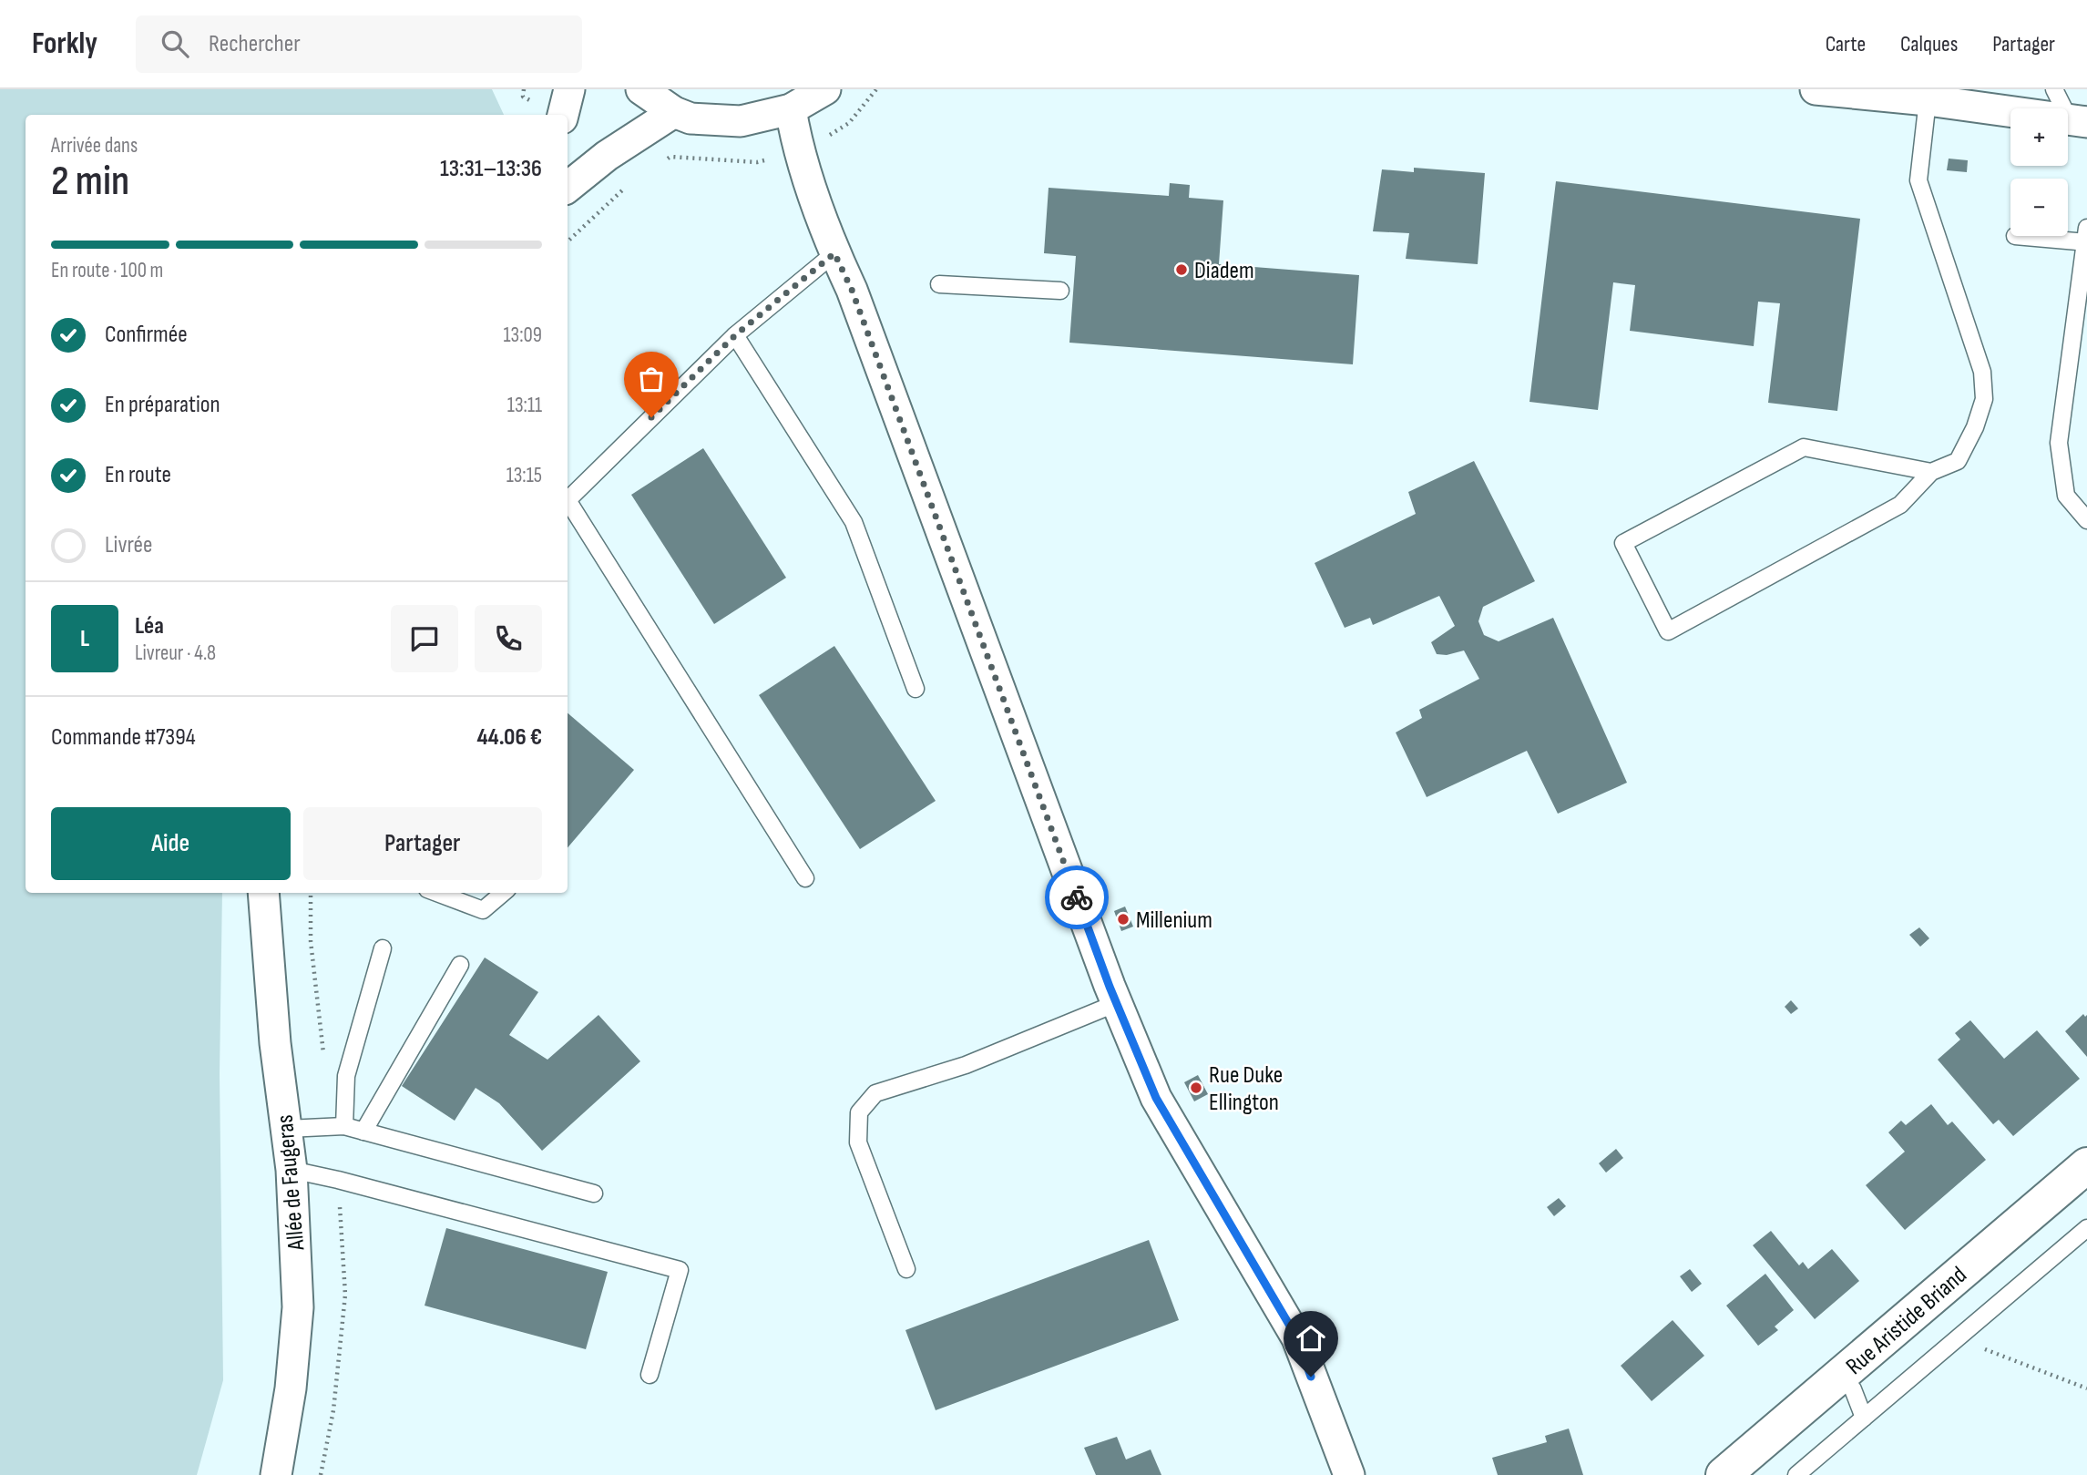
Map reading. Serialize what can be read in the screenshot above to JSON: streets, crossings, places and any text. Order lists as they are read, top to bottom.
{
  "streets": {
    "street": ["Allée de Faugeras", "Rue Aristide Briand"]
  },
  "places": ["Diadem", "Millenium", "Rue Duke Ellington"],
  "page": {
    "header": "Forkly",
    "search": "Rechercher",
    "nav": ["Carte", "Calques", "Partager"],
    "map_buttons": ["+", "−"],
    "heading": ["2 min", "Arrivée dans", "13:31–13:36"],
    "panel": [
      "Léa",
      "Livreur · 4.8",
      "Commande #7394",
      "44.06 €"
    ],
    "bar": "En route · 100 m",
    "list": [
      ["Confirmée", "13:09"],
      ["En préparation", "13:11"],
      ["En route", "13:15"],
      "Livrée"
    ],
    "round": "L",
    "buttons": ["Aide", "Partager"]
  }
}
